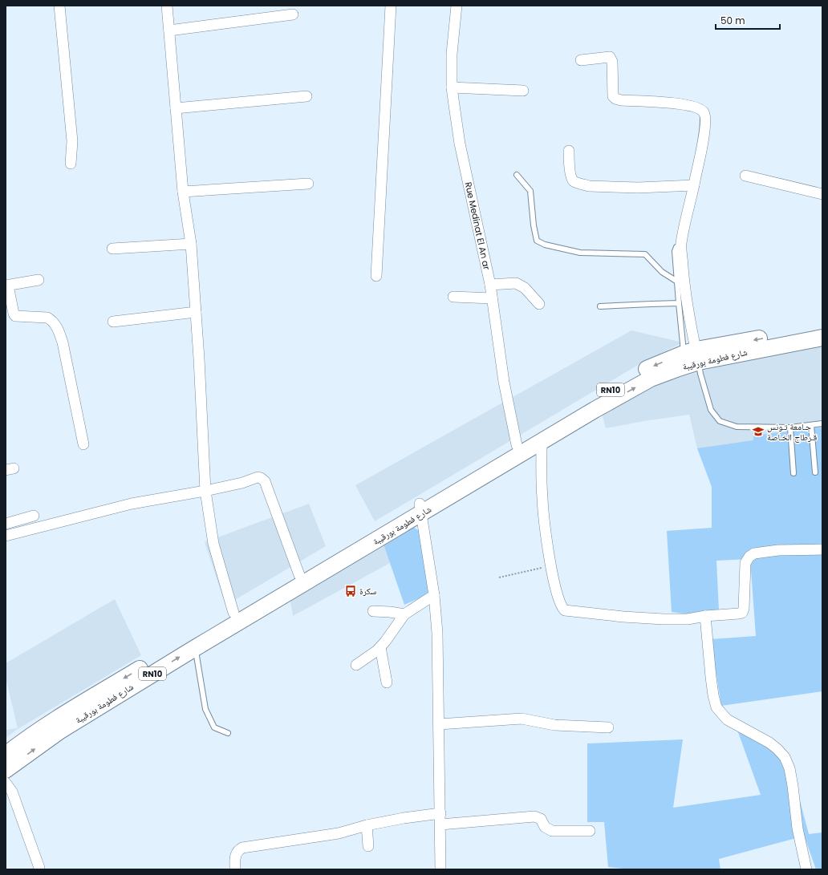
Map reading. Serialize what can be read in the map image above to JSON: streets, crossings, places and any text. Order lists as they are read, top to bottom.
{
  "streets": {
    "main road": ["شارع فطومة بورقيبة", "RN10"],
    "street": ["Rue Medinat El An ar"]
  },
  "crossings": [
    ["Rue Medinat El An ar", "شارع فطومة بورقيبة"]
  ],
  "places": {
    "school or university": ["جـامعة تـونس قـرطاج الخـاصة"],
    "bus stop": ["سكرة"]
  },
  "scale_bar": "50 m"
}
